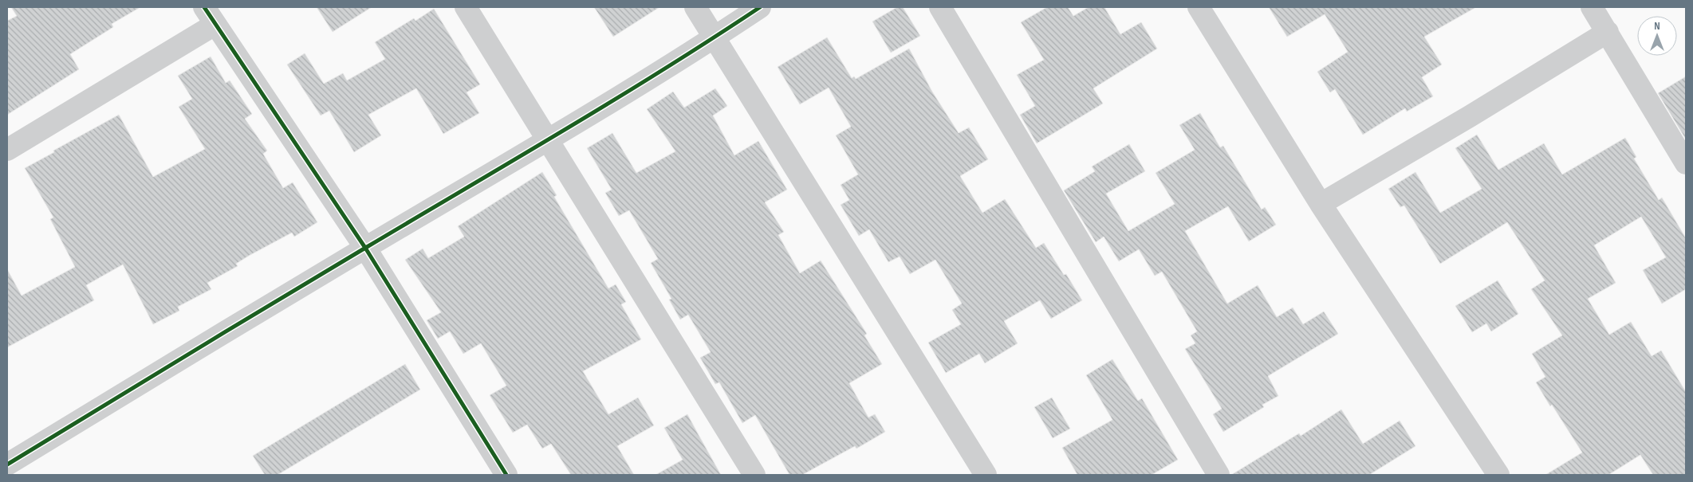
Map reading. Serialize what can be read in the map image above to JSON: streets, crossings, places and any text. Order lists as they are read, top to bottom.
{
  "north": "top"
}
